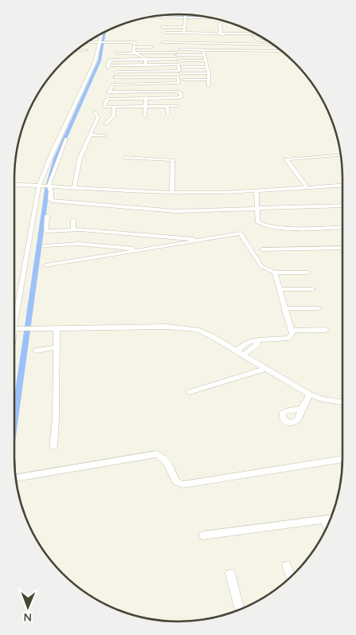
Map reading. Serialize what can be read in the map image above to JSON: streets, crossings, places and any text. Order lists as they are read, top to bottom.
{
  "north": "bottom"
}
